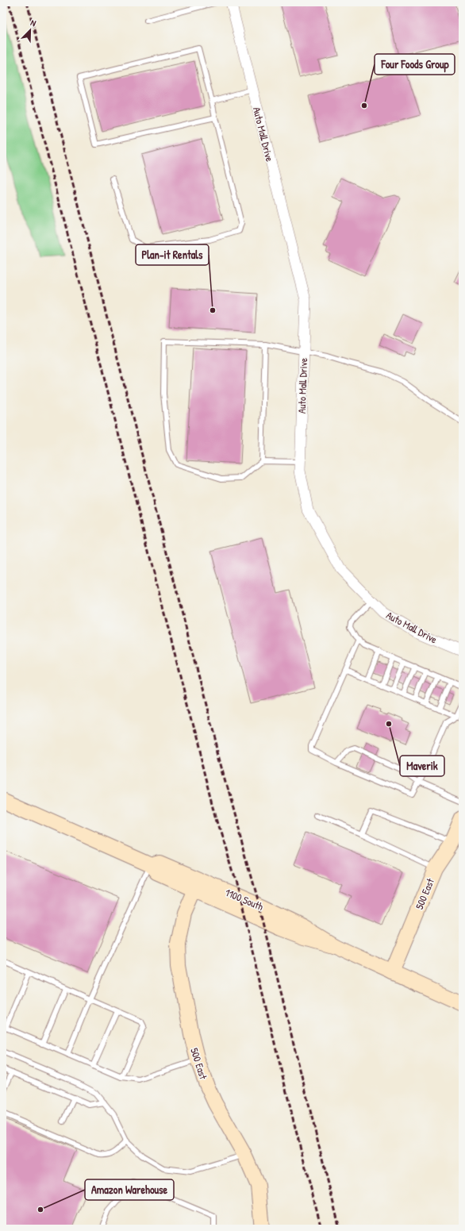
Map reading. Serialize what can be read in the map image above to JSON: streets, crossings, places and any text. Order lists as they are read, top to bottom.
{
  "streets": {
    "street": ["Auto Mall Drive", "500 East", "1100 South"]
  },
  "crossings": [
    ["500 East", "1100 South"]
  ],
  "places": [
    "Four Foods Group",
    "Plan-it Rentals",
    "Maverik",
    "Amazon Warehouse"
  ],
  "north": "top right"
}
